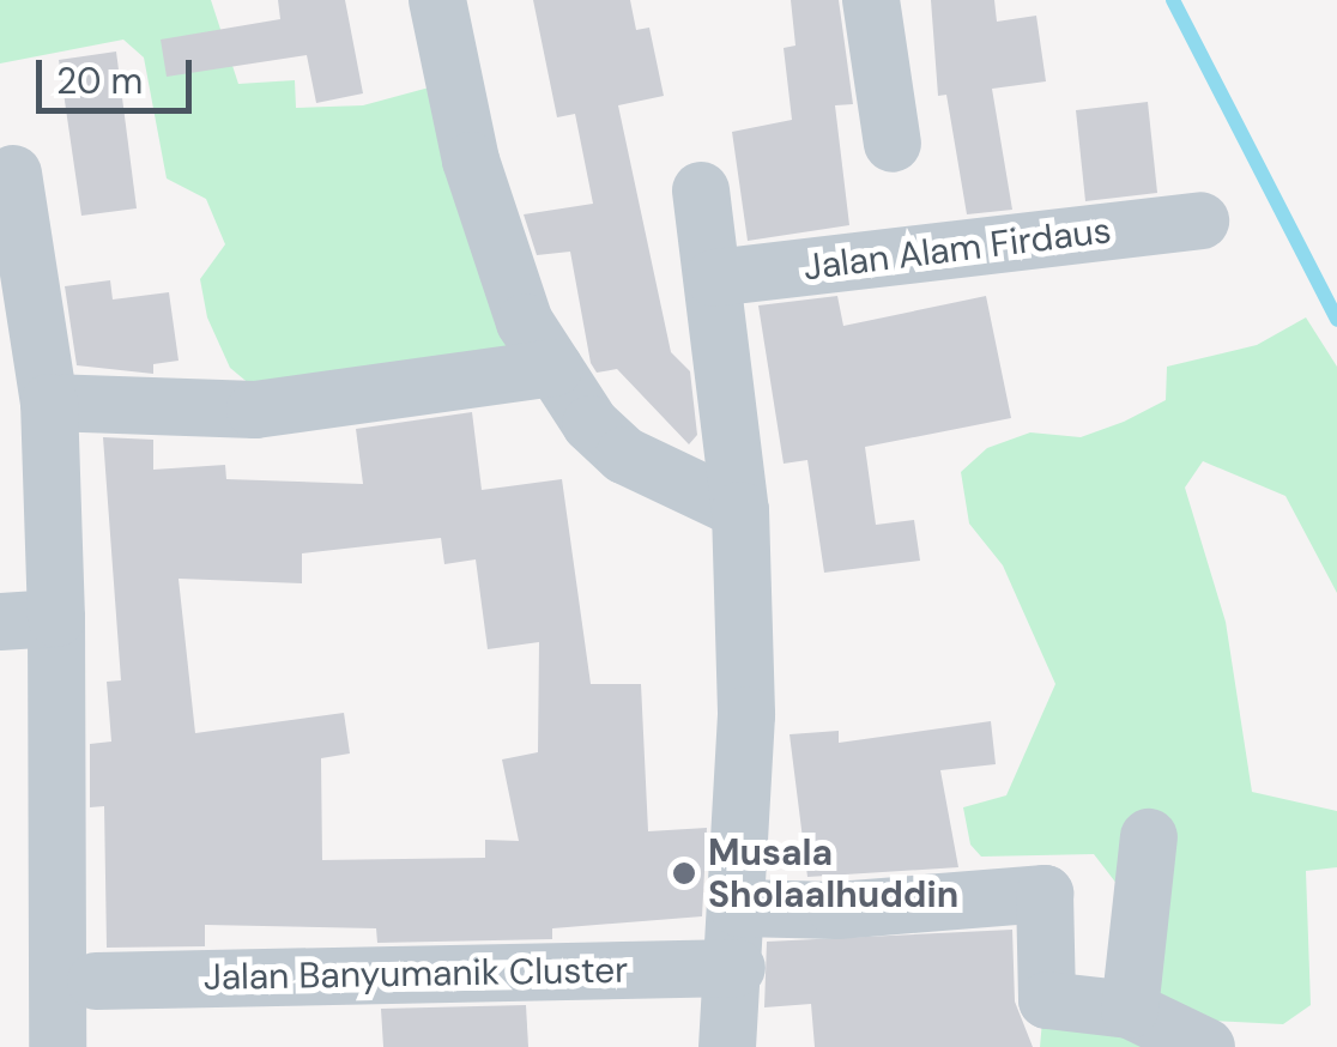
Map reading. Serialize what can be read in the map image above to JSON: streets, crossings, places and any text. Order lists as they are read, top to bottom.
{
  "streets": {
    "street": ["Jalan Alam Firdaus", "Jalan Banyumanik Cluster"]
  },
  "places": ["Musala Sholaalhuddin"],
  "scale_bar": "20 m"
}
